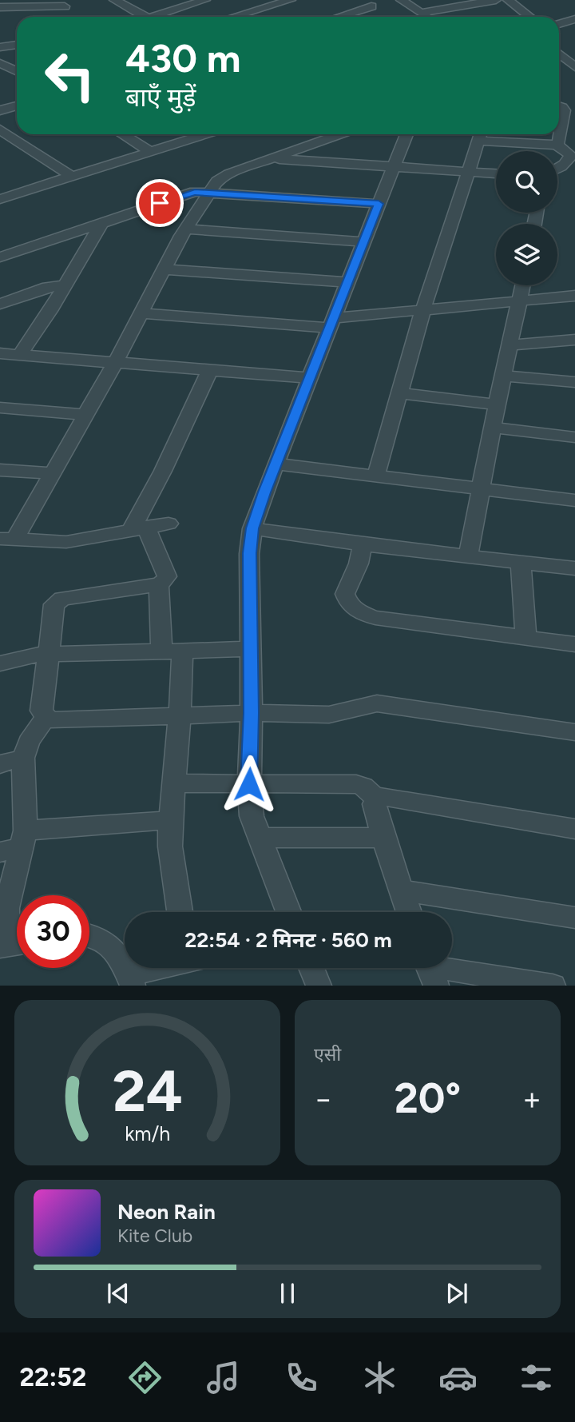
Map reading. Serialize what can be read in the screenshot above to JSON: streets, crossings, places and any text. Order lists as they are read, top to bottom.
{
  "page": {
    "turn": ["430 m", "बाएँ मुड़ें"],
    "limit": "30",
    "trip": "22:54 · 2 मिनट · 560 m",
    "tile": "एसी",
    "heat": ["−", "20°", "+"],
    "song": ["Neon Rain", "Kite Club"],
    "tabs": "22:52",
    "gauge": ["24", "km/h"]
  }
}
